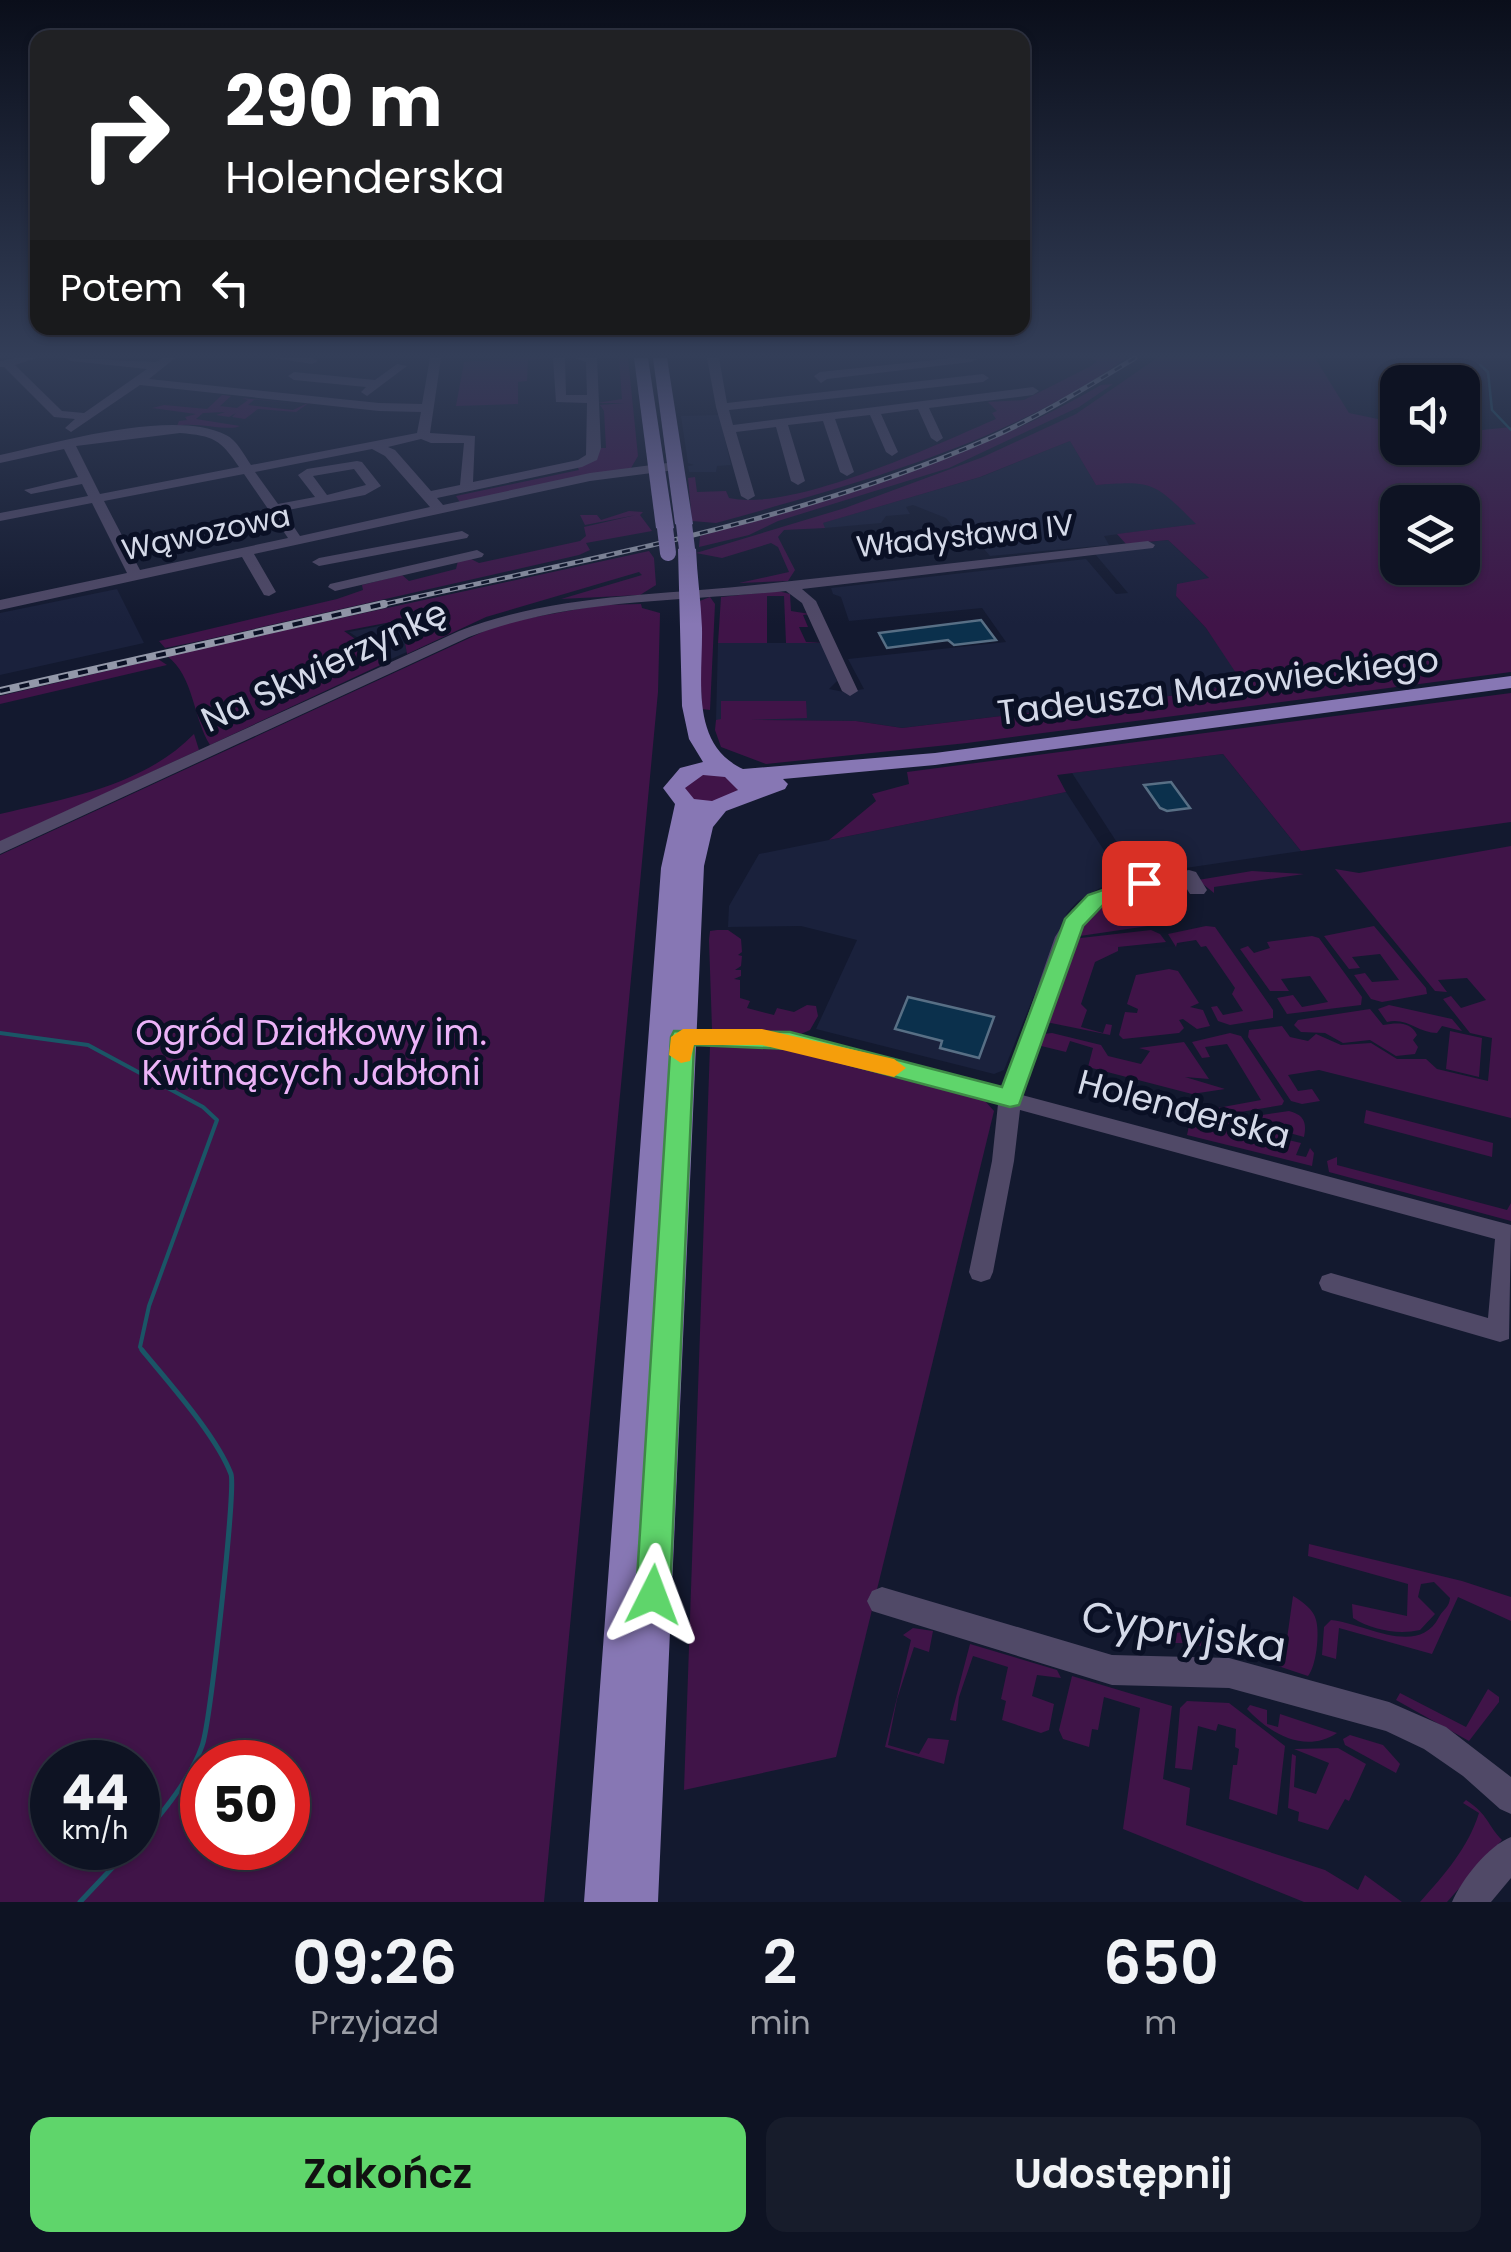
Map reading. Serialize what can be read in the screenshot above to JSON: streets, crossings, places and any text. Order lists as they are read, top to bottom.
{
  "streets": {
    "main road": ["Tadeusza Mazowieckiego"],
    "street": [
      "Wąwozowa",
      "Władysława IV",
      "Na Skwierzynkę",
      "Holenderska",
      "Cypryjska"
    ]
  },
  "crossings": [
    ["Władysława IV", "Na Skwierzynkę"]
  ],
  "parks": ["Ogród Działkowy im. Kwitnących Jabłoni"],
  "page": {
    "turn": ["290 m", "Holenderska"],
    "then": "Potem",
    "speed": "44 km/h",
    "limit": "50",
    "eta": [
      "09:26",
      "Przyjazd",
      "2",
      "min",
      "650",
      "m"
    ],
    "buttons": ["Zakończ", "Udostępnij"]
  }
}
